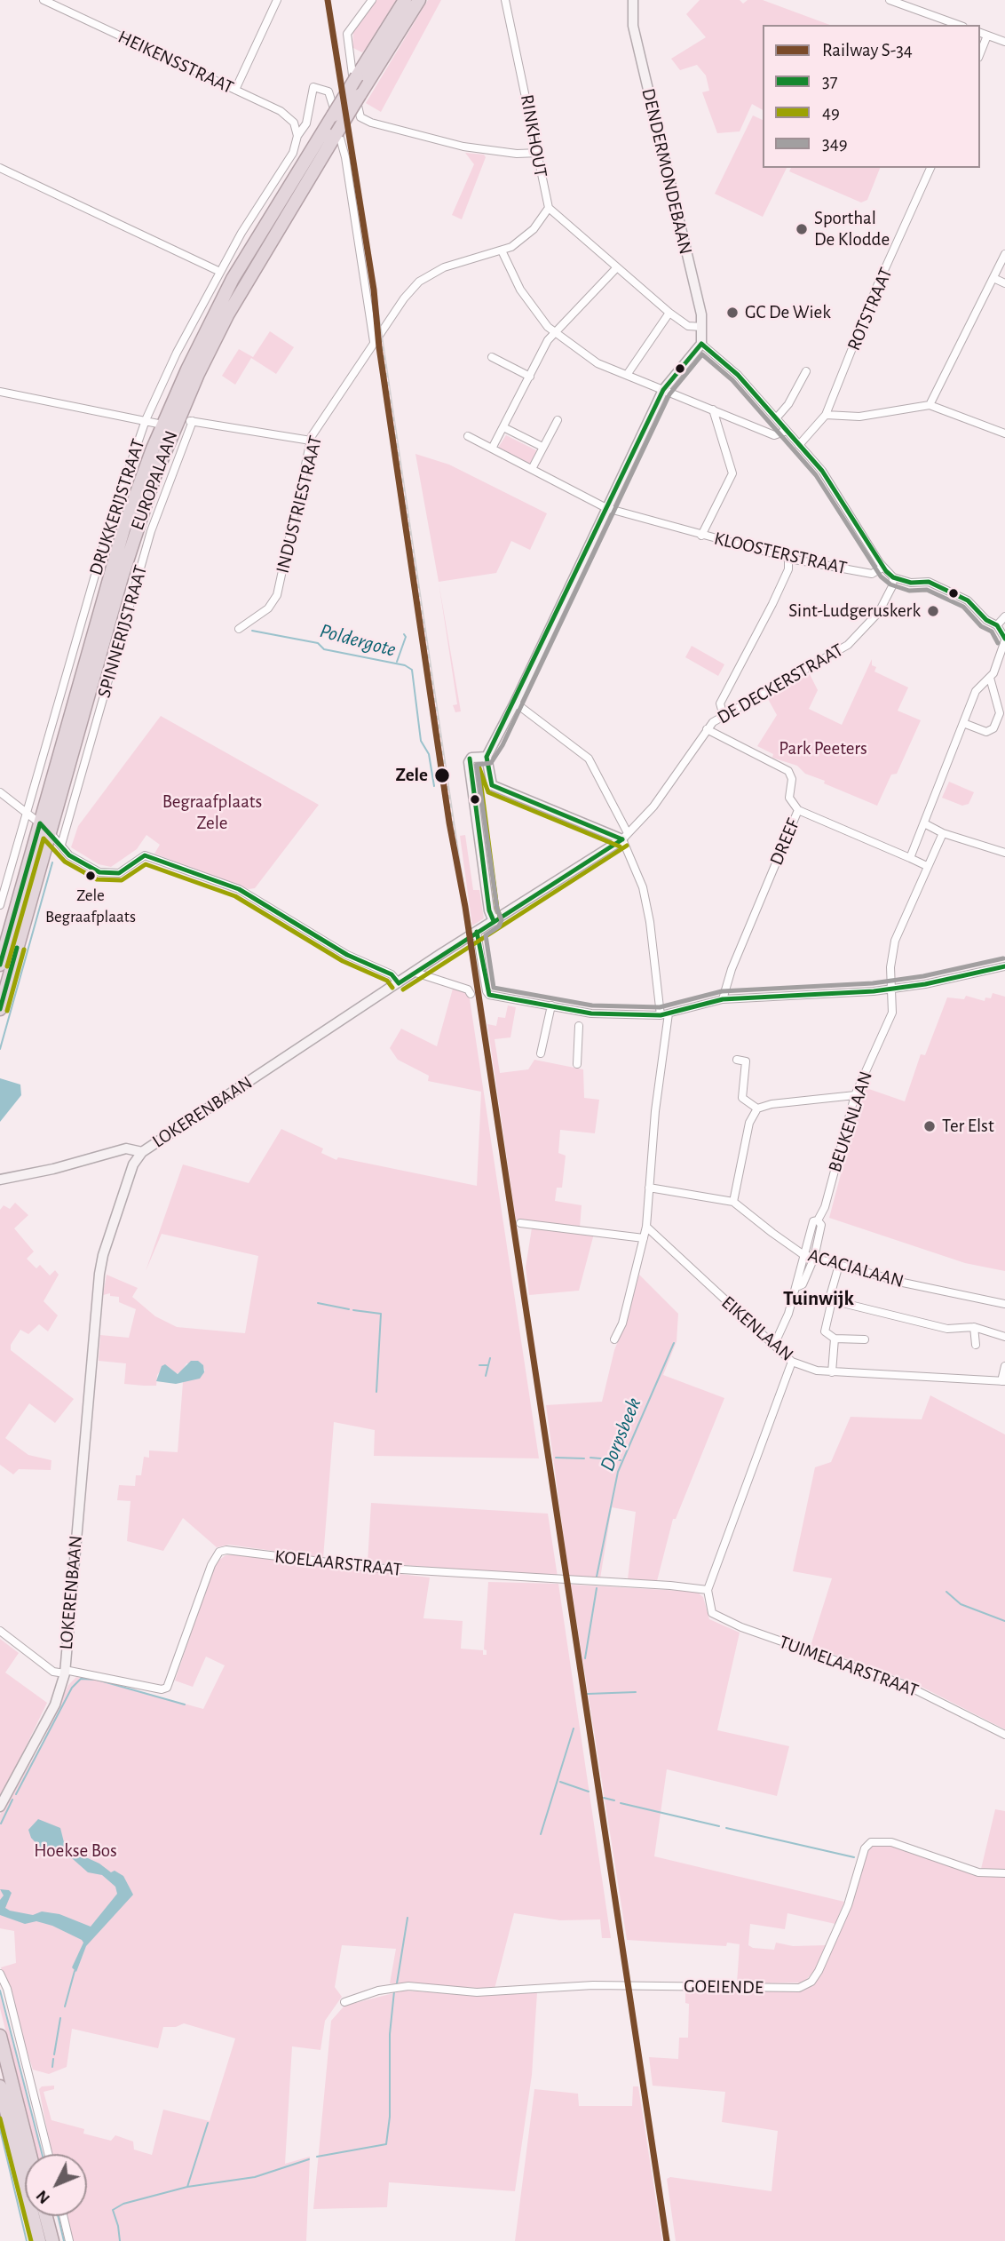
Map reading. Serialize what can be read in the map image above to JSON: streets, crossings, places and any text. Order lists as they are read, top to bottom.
{
  "streets": {
    "highway": ["EUROPALAAN"],
    "street": [
      "HEIKENSSTRAAT",
      "RINKHOUT",
      "DENDERMONDEBAAN",
      "ROTSTRAAT",
      "INDUSTRIESTRAAT",
      "DRUKKERIJSTRAAT",
      "KLOOSTERSTRAAT",
      "SPINNERIJSTRAAT",
      "DE DECKERSTRAAT",
      "DREEF",
      "LOKERENBAAN",
      "BEUKENLAAN",
      "ACACIALAAN",
      "EIKENLAAN",
      "KOELAARSTRAAT",
      "TUIMELAARSTRAAT",
      "GOEIENDE"
    ]
  },
  "crossings": [
    ["HEIKENSSTRAAT", "DRUKKERIJSTRAAT"],
    ["DE DECKERSTRAAT", "DREEF"],
    ["DE DECKERSTRAAT", "LOKERENBAAN"],
    ["DREEF", "LOKERENBAAN"],
    ["LOKERENBAAN", "KOELAARSTRAAT"],
    ["BEUKENLAAN", "ACACIALAAN"],
    ["BEUKENLAAN", "EIKENLAAN"],
    ["KOELAARSTRAAT", "TUIMELAARSTRAAT"]
  ],
  "districts": ["Tuinwijk"],
  "water": ["Poldergote", "Dorpsbeek"],
  "parks": ["Park Peeters", "Begraafplaats Zele", "Hoekse Bos"],
  "places": [
    "Sporthal De Klodde",
    "GC De Wiek",
    "Sint-Ludgeruskerk",
    "Zele",
    "Zele Begraafplaats",
    "Ter Elst"
  ],
  "lines": [
    "rail line S-34",
    "transit line 37",
    "transit line 349",
    "transit line 49"
  ],
  "legend": [
    "Railway S-34",
    "37",
    "49",
    "349"
  ],
  "north": "bottom left"
}
